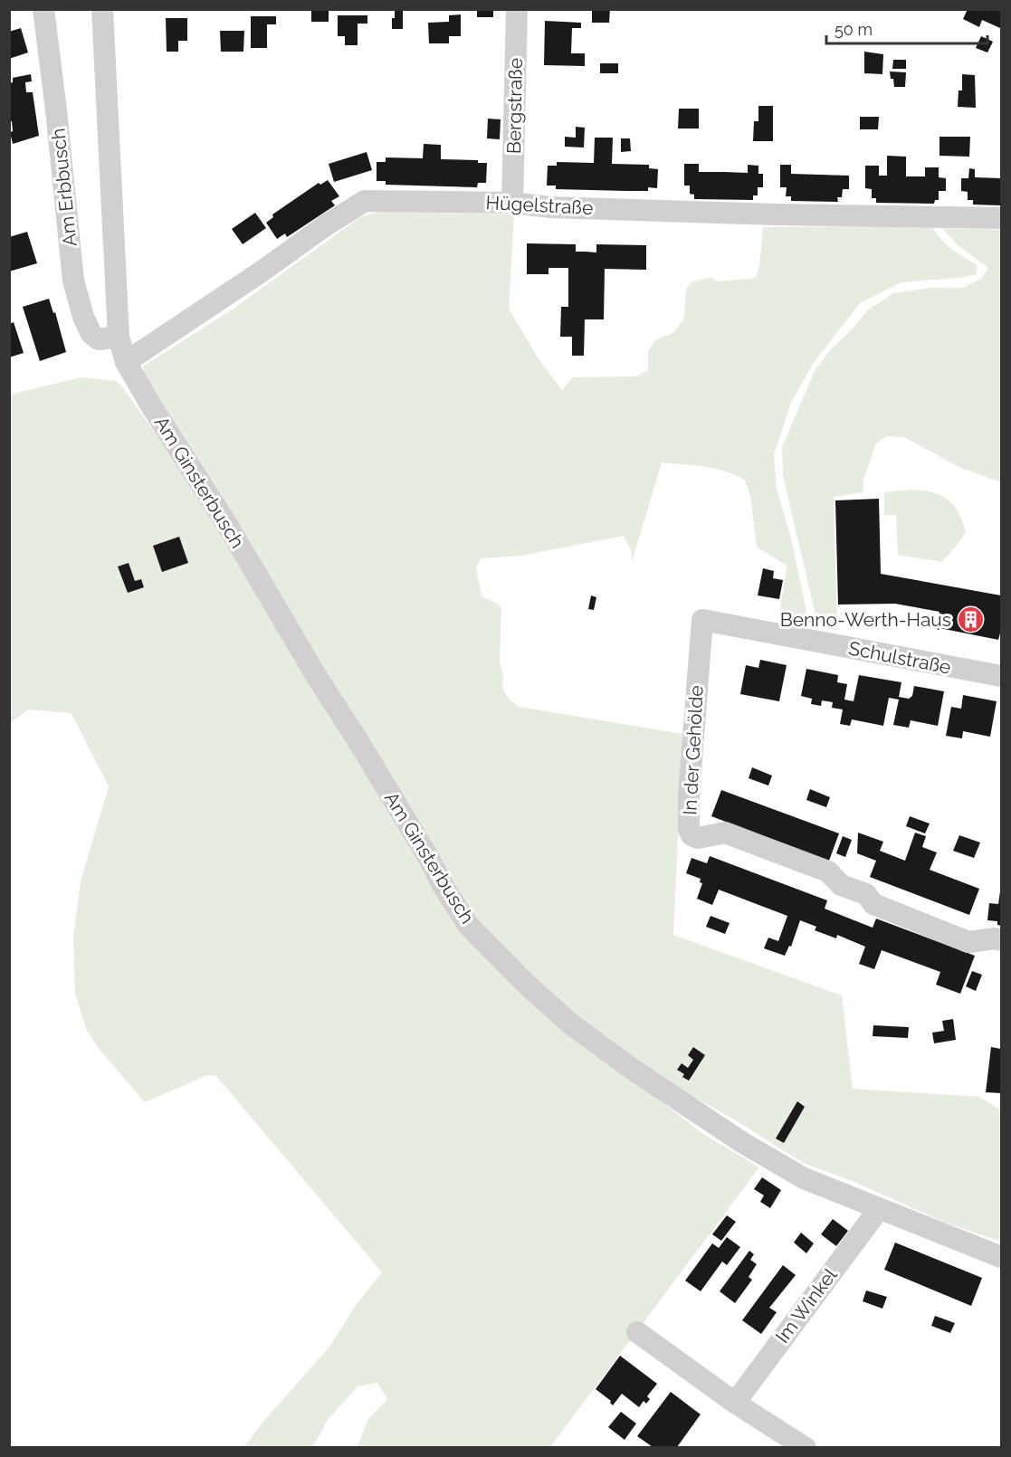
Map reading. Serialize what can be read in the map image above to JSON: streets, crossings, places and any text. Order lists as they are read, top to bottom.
{
  "streets": {
    "street": [
      "Bergstraße",
      "Am Erbbusch",
      "Hügelstraße",
      "Am Ginsterbusch",
      "Schulstraße",
      "In der Gehölde",
      "Im Winkel"
    ]
  },
  "crossings": [
    ["Bergstraße", "Hügelstraße"],
    ["Hügelstraße", "Am Ginsterbusch"],
    ["Am Ginsterbusch", "Im Winkel"],
    ["Schulstraße", "In der Gehölde"]
  ],
  "places": {
    "building": ["Benno-Werth-Haus"]
  },
  "scale_bar": "50 m"
}
